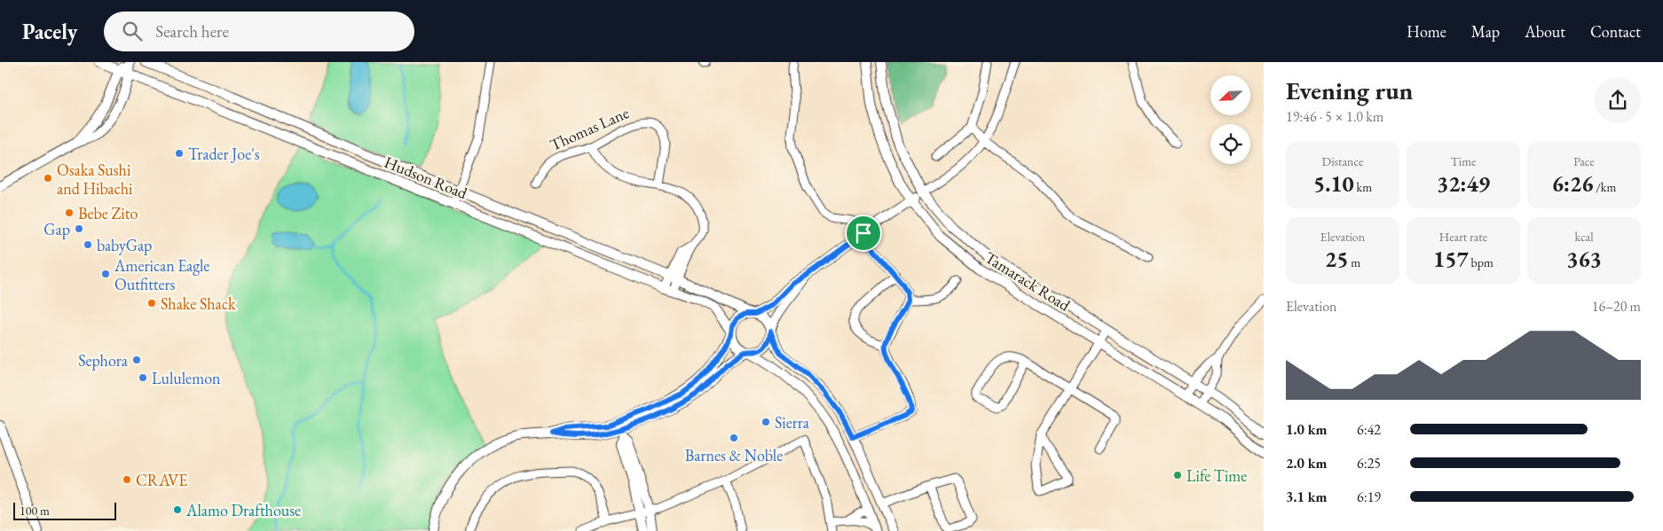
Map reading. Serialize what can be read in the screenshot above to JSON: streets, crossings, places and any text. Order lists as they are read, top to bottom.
{
  "streets": {
    "street": ["Thomas Lane", "Hudson Road", "Tamarack Road"]
  },
  "places": [
    "Trader Joe's",
    "Osaka Sushi and Hibachi",
    "Bebe Zito",
    "Gap",
    "babyGap",
    "American Eagle Outfitters",
    "Shake Shack",
    "Sephora",
    "Lululemon",
    "Sierra",
    "Barnes & Noble",
    "Life Time",
    "CRAVE",
    "Alamo Drafthouse"
  ],
  "scale_bar": "100 m",
  "north": "bottom left",
  "page": {
    "header": "Pacely",
    "search": "Search here",
    "nav": [
      "Home",
      "Map",
      "About",
      "Contact"
    ],
    "heading": ["Evening run", "19:46 · 5 × 1.0 km"],
    "stats": [
      ["Distance", "5.10 km"],
      ["Time", "32:49"],
      ["Pace", "6:26 /km"],
      ["Elevation", "25 m"],
      ["Heart rate", "157 bpm"],
      ["kcal", "363"]
    ],
    "chart": ["Elevation", "16–20 m"],
    "list": [
      {
        "name": "1.0 km",
        "note": "6:42"
      },
      {
        "name": "2.0 km",
        "note": "6:25"
      },
      {
        "name": "3.1 km",
        "note": "6:19"
      }
    ],
    "scale": "100 m"
  }
}
